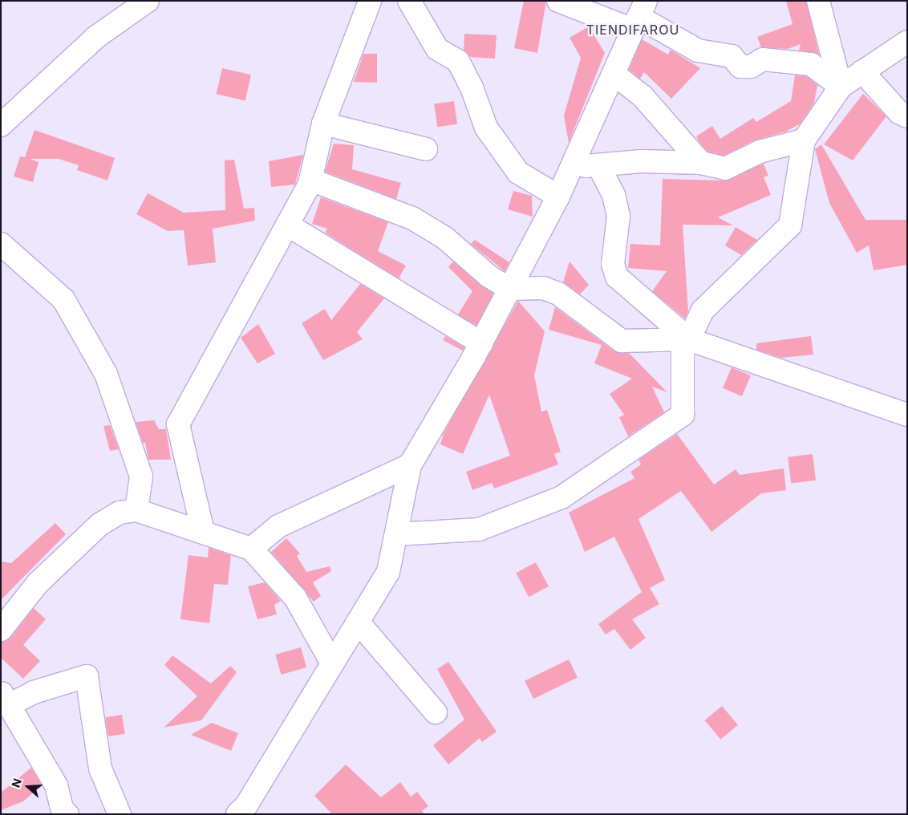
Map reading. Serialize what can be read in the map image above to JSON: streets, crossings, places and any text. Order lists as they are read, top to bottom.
{
  "districts": ["TIENDIFAROU"],
  "north": "left"
}
